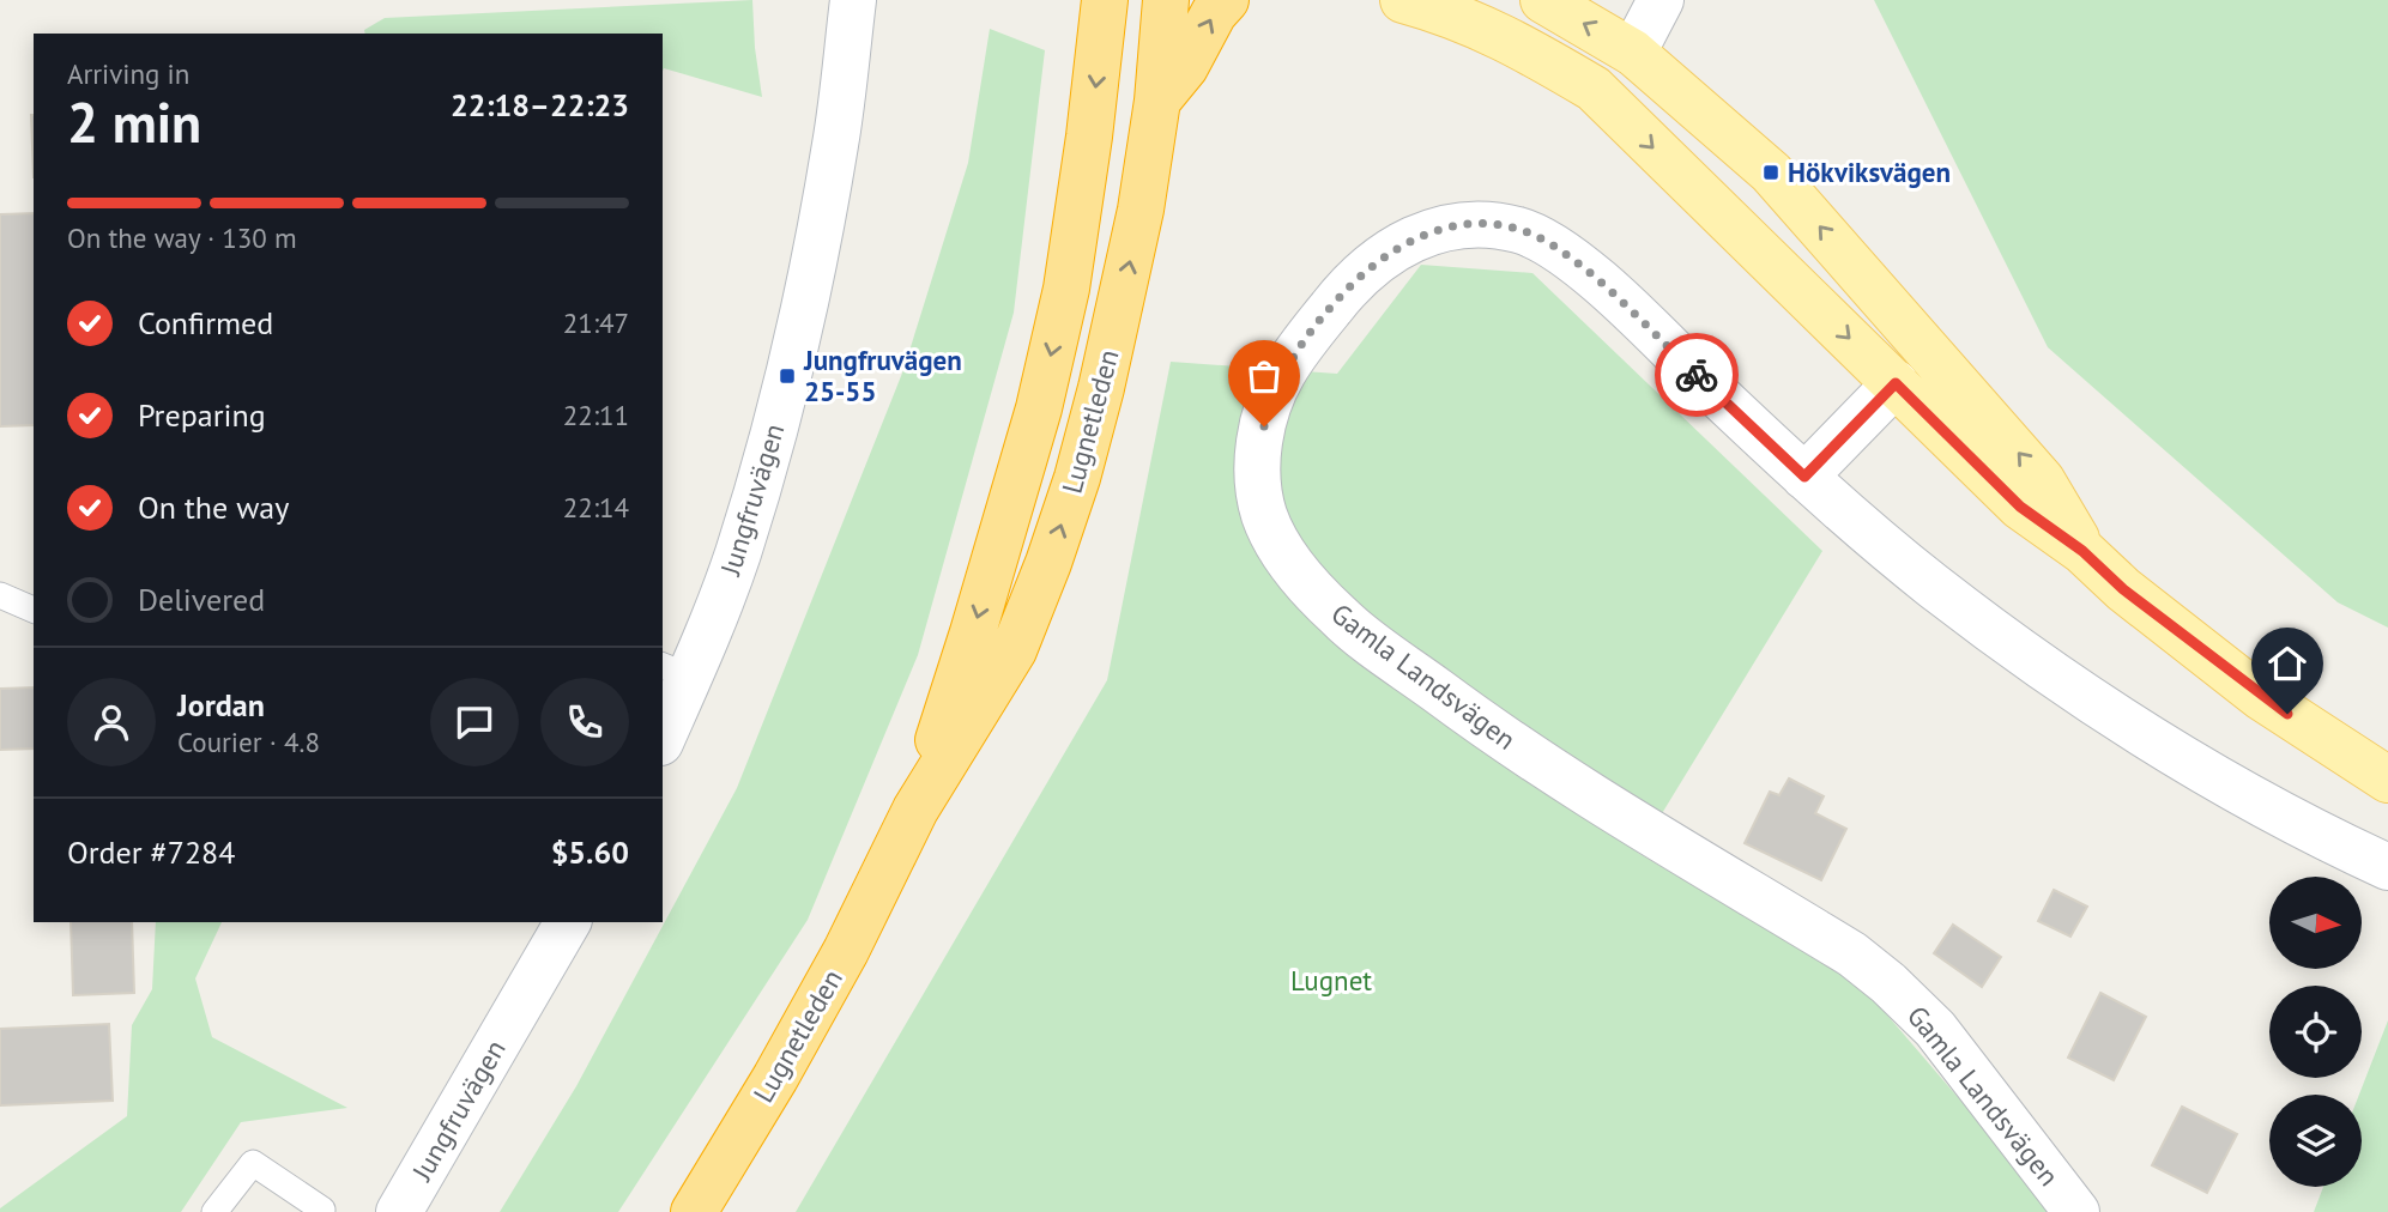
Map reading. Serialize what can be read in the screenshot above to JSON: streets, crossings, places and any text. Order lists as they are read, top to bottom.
{
  "streets": {
    "highway": ["Lugnetleden"],
    "street": ["Jungfruvägen", "Gamla Landsvägen"]
  },
  "parks": ["Lugnet"],
  "places": {
    "transit": ["Hökviksvägen", "Jungfruvägen 25-55"]
  },
  "north": "right",
  "page": {
    "heading": ["2 min", "Arriving in", "22:18–22:23"],
    "panel": [
      "Jordan",
      "Courier · 4.8",
      "Order #7284",
      "$5.60"
    ],
    "bar": "On the way · 130 m",
    "list": [
      ["Confirmed", "21:47"],
      ["Preparing", "22:11"],
      ["On the way", "22:14"],
      "Delivered"
    ]
  }
}
